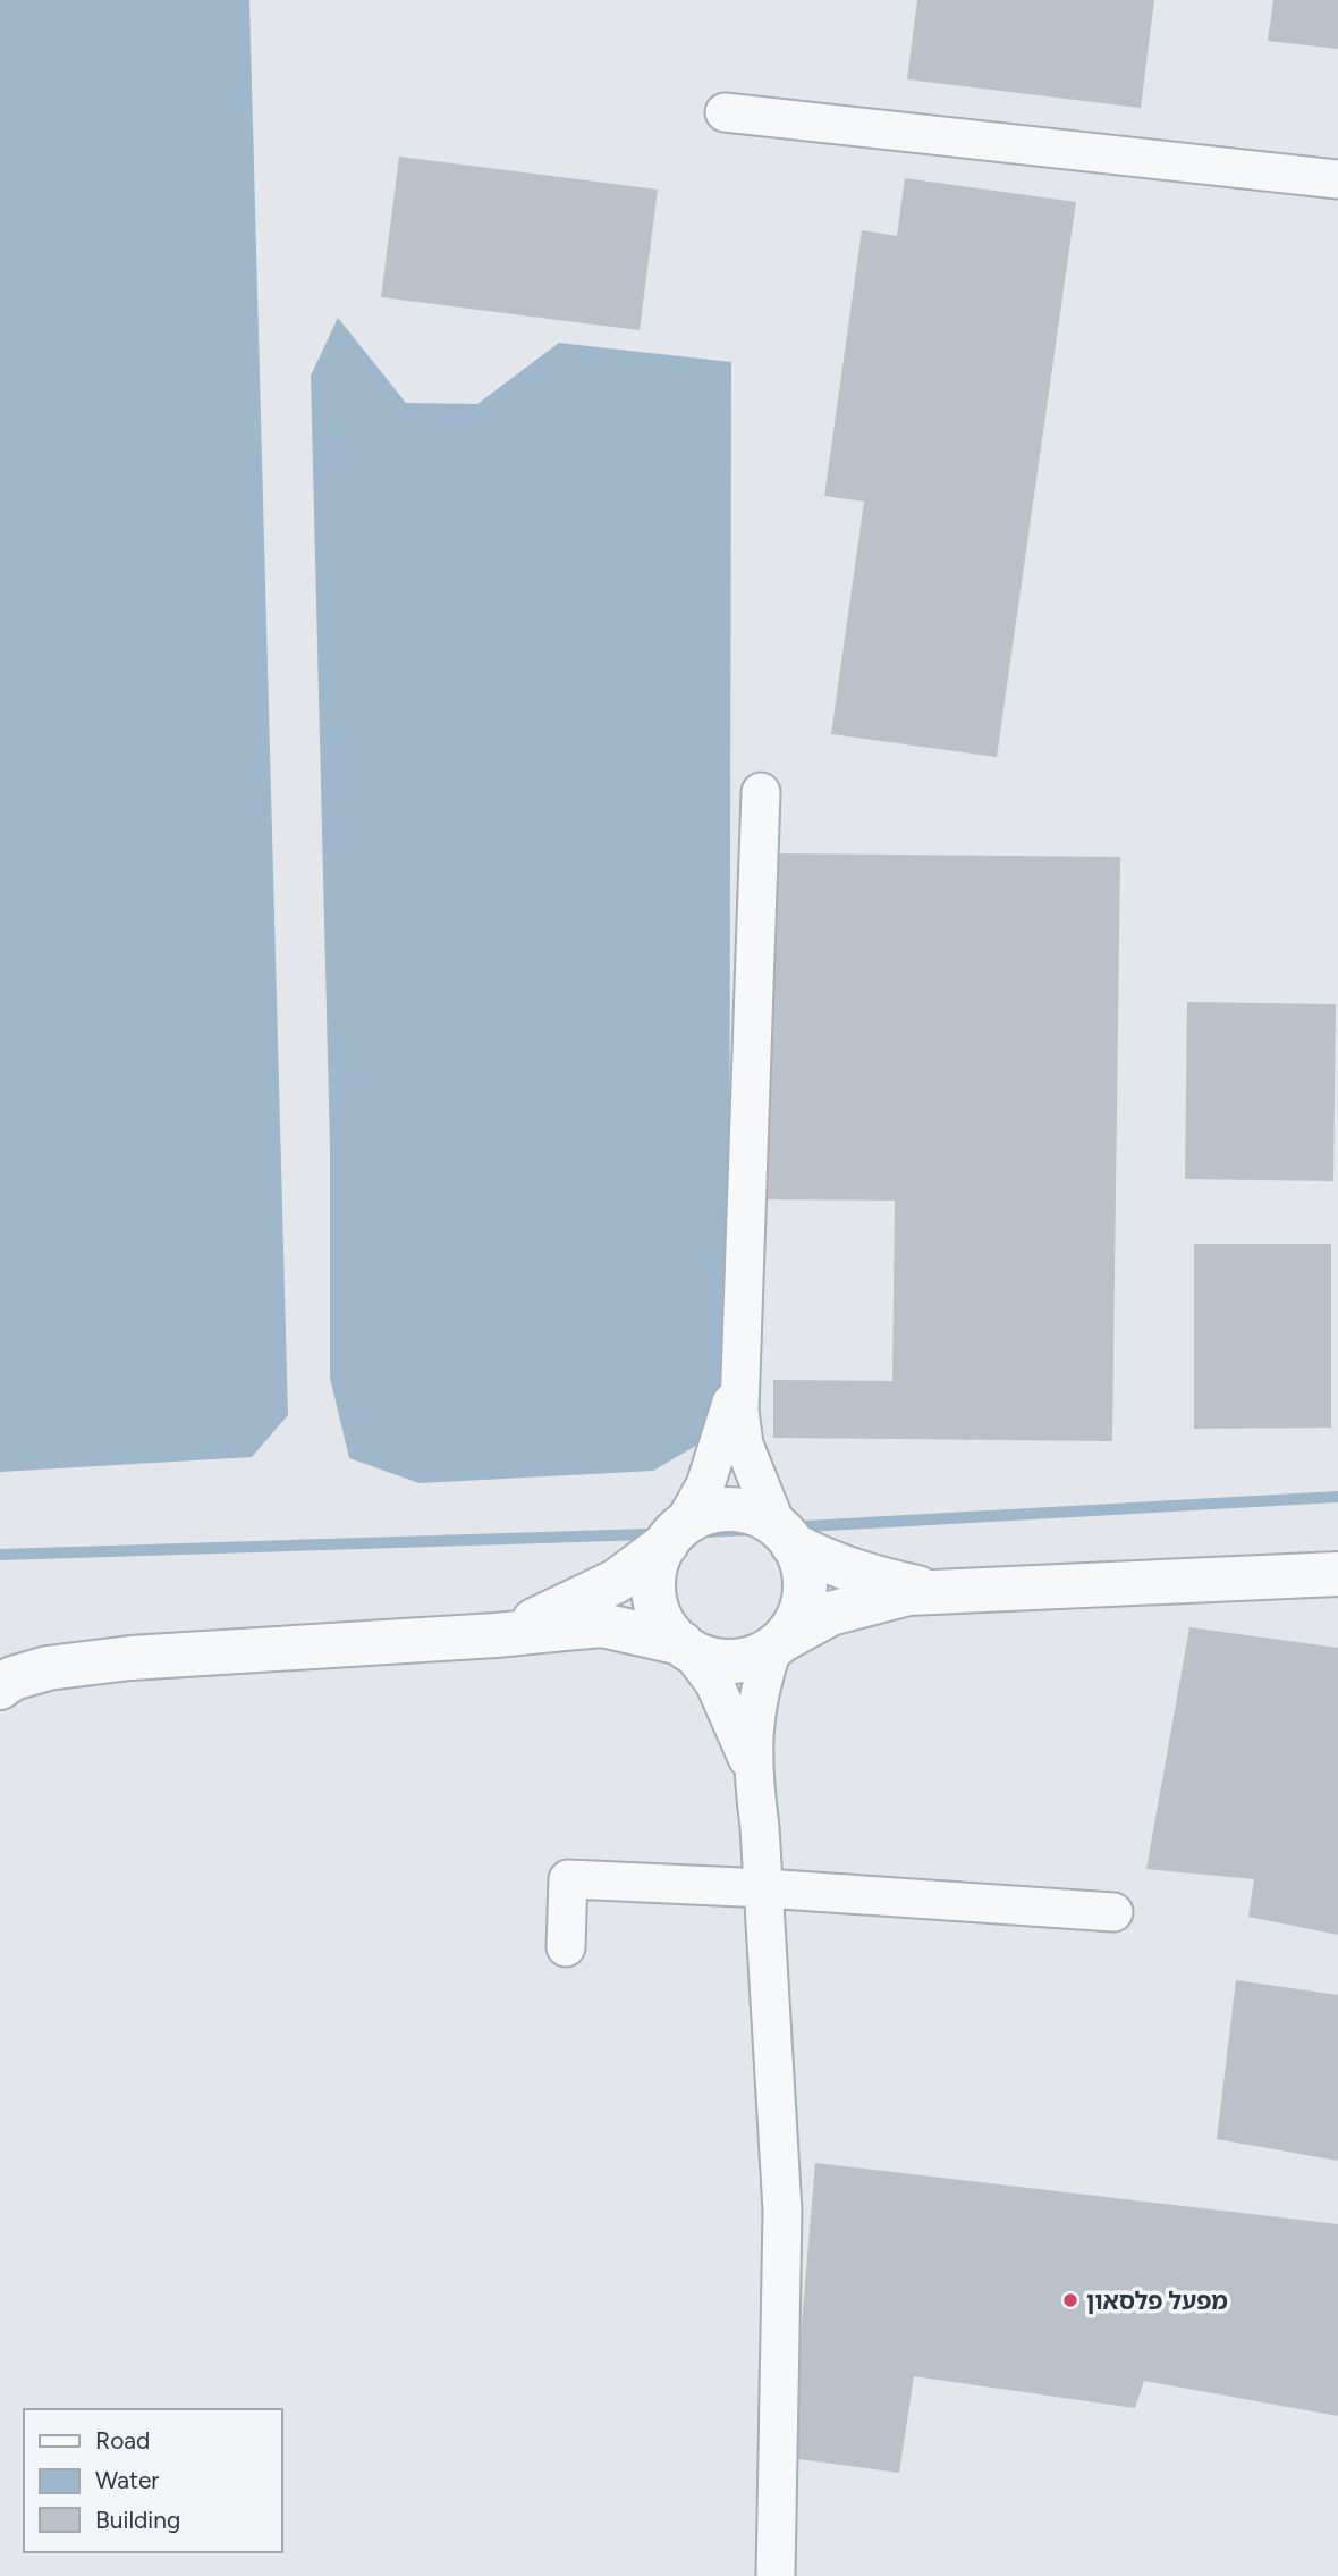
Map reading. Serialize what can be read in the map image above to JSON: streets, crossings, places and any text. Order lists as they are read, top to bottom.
{
  "places": ["מפעל פלסאון"],
  "legend": ["Road", "Water", "Building"]
}
